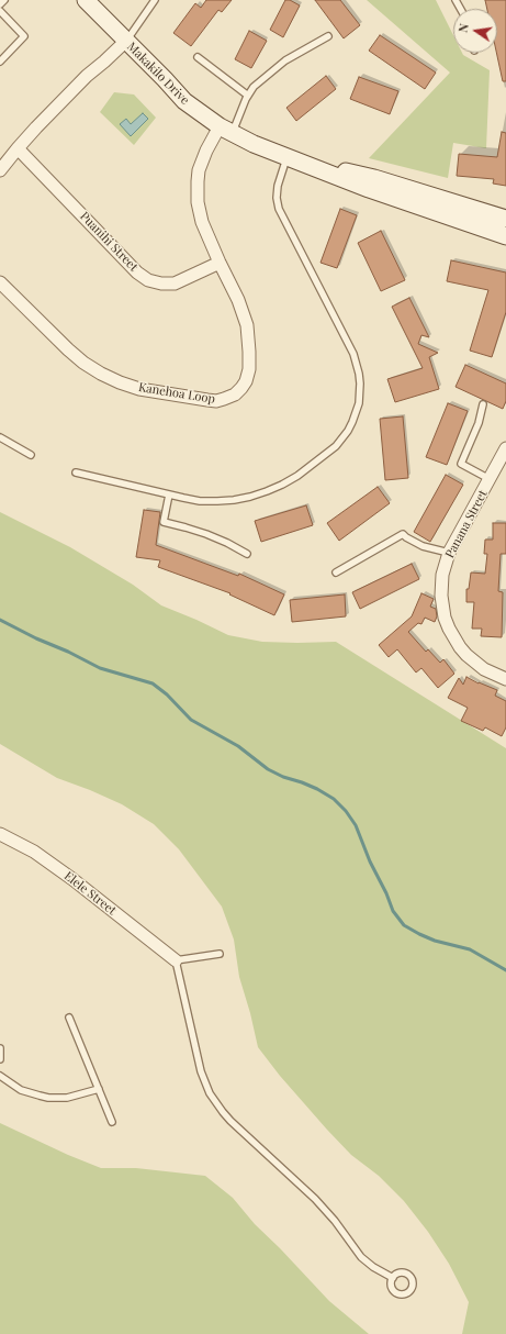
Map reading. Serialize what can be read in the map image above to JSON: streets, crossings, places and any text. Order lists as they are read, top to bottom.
{
  "streets": {
    "main road": ["Makakilo Drive"],
    "street": [
      "Puanihi Street",
      "Kanehoa Loop",
      "Panana Street",
      "Elele Street"
    ]
  },
  "crossings": [
    ["Makakilo Drive", "Kanehoa Loop"],
    ["Puanihi Street", "Kanehoa Loop"]
  ],
  "north": "left"
}
